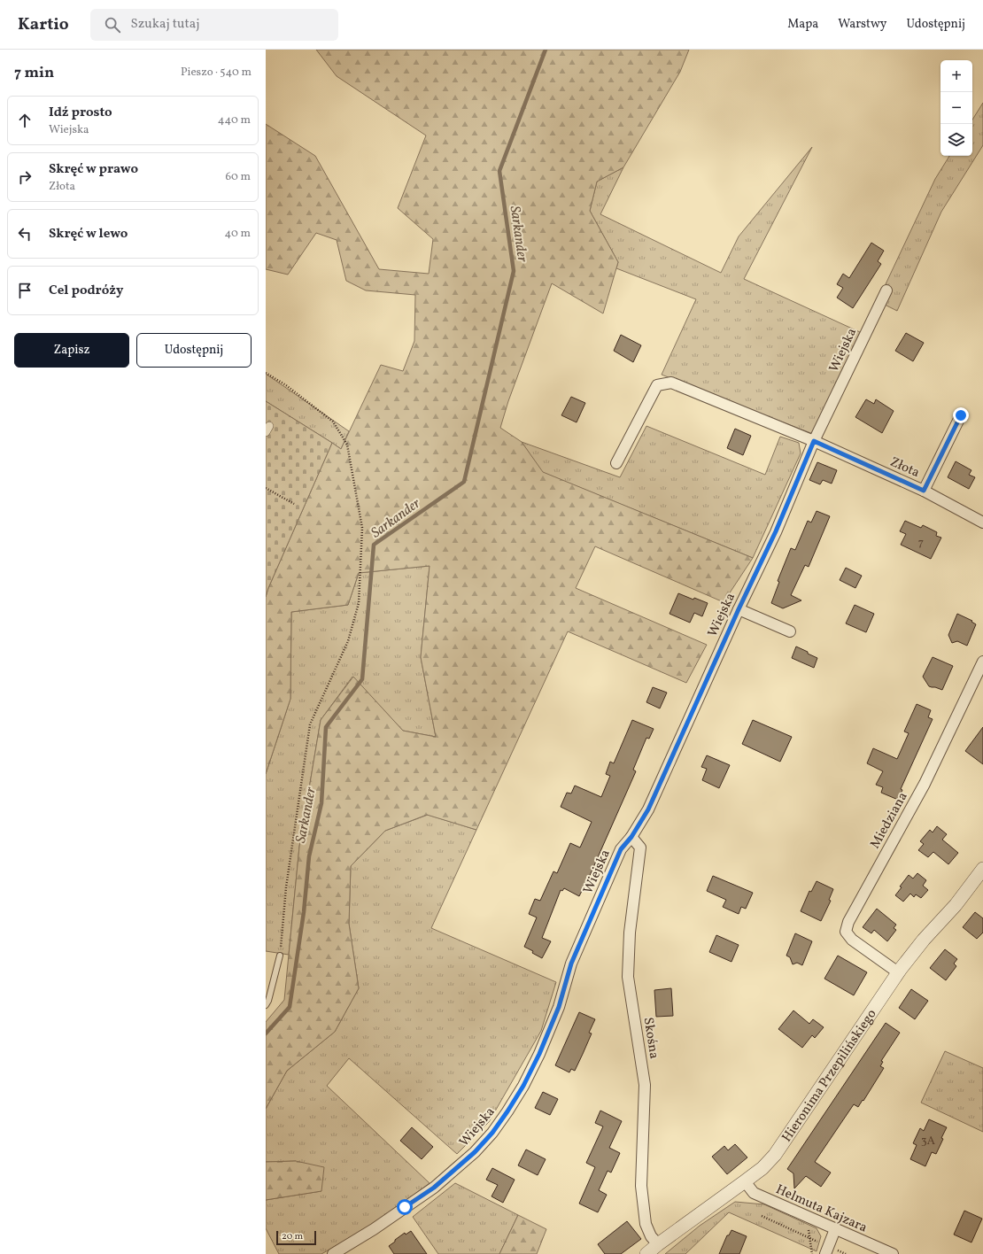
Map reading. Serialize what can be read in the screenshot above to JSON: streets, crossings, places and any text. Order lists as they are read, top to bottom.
{
  "streets": {
    "street": [
      "Wiejska",
      "Złota",
      "Miedziana",
      "Skośna",
      "Hieronima Przepilińskiego",
      "Helmuta Kajzara"
    ]
  },
  "crossings": [
    ["Wiejska", "Złota"],
    ["Wiejska", "Skośna"],
    ["Miedziana", "Hieronima Przepilińskiego"],
    ["Skośna", "Hieronima Przepilińskiego"],
    ["Hieronima Przepilińskiego", "Helmuta Kajzara"]
  ],
  "water": ["Sarkander"],
  "house_numbers": ["7", "3A"],
  "scale_bar": "20 m",
  "page": {
    "header": "Kartio",
    "search": "Szukaj tutaj",
    "nav": ["Mapa", "Warstwy", "Udostępnij"],
    "heading": ["7 min", "Pieszo · 540 m"],
    "map_buttons": ["+", "−"],
    "list": [
      ["Idź prosto", "Wiejska", "440 m"],
      ["Skręć w prawo", "Złota", "60 m"],
      ["Skręć w lewo", "40 m"],
      "Cel podróży"
    ],
    "buttons": ["Zapisz", "Udostępnij"],
    "scale": "20 m"
  }
}
